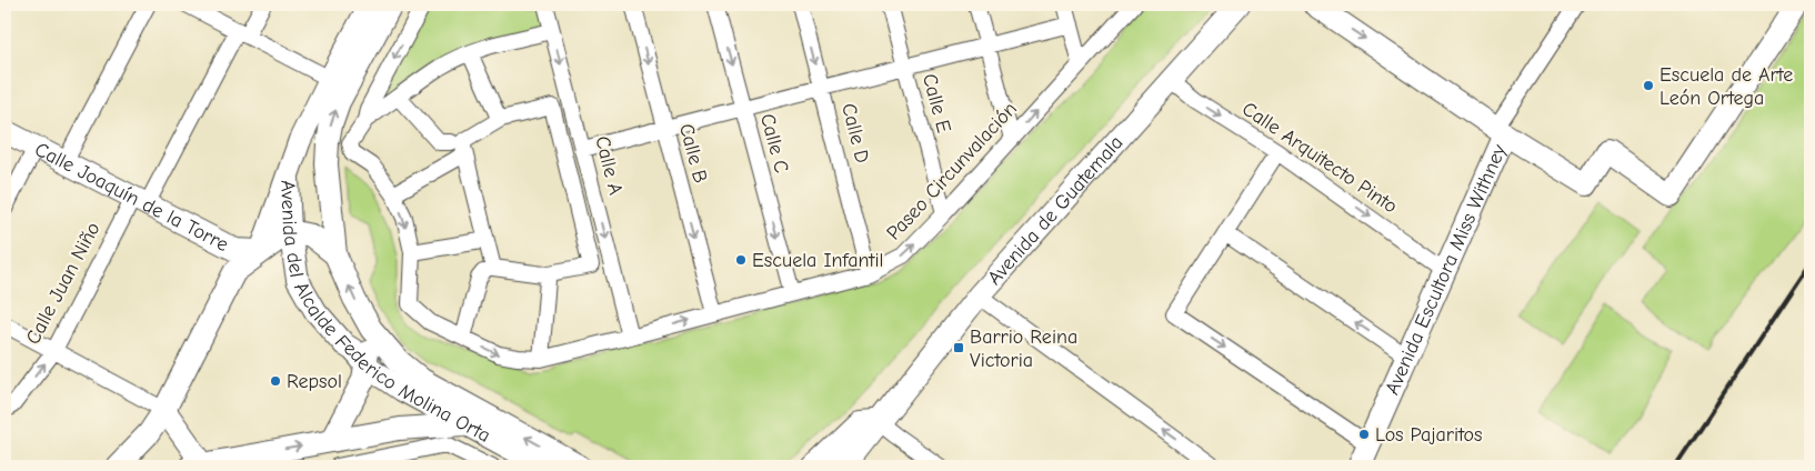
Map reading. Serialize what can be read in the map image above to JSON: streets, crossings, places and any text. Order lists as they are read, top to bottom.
{
  "streets": {
    "street": [
      "Calle E",
      "Calle D",
      "Calle C",
      "Calle B",
      "Calle Arquitecto Pinto",
      "Calle A",
      "Paseo Circunvalación",
      "Calle Joaquín de la Torre",
      "Avenida de Guatemala",
      "Avenida Escultora Miss Withney",
      "Calle Juan Niño",
      "Avenida del Alcalde Federico Molina Orta"
    ]
  },
  "crossings": [
    ["Calle E", "Paseo Circunvalación"],
    ["Calle D", "Paseo Circunvalación"],
    ["Calle C", "Paseo Circunvalación"],
    ["Calle B", "Paseo Circunvalación"],
    ["Calle Arquitecto Pinto", "Avenida de Guatemala"],
    ["Calle Arquitecto Pinto", "Avenida Escultora Miss Withney"],
    ["Calle A", "Paseo Circunvalación"],
    ["Calle Joaquín de la Torre", "Calle Juan Niño"]
  ],
  "one_way": ["Calle C", "Calle B"],
  "places": {
    "other": [
      "Escuela de Arte León Ortega",
      "Escuela Infantil",
      "Repsol",
      "Los Pajaritos"
    ],
    "transit": ["Barrio Reina Victoria"]
  }
}
